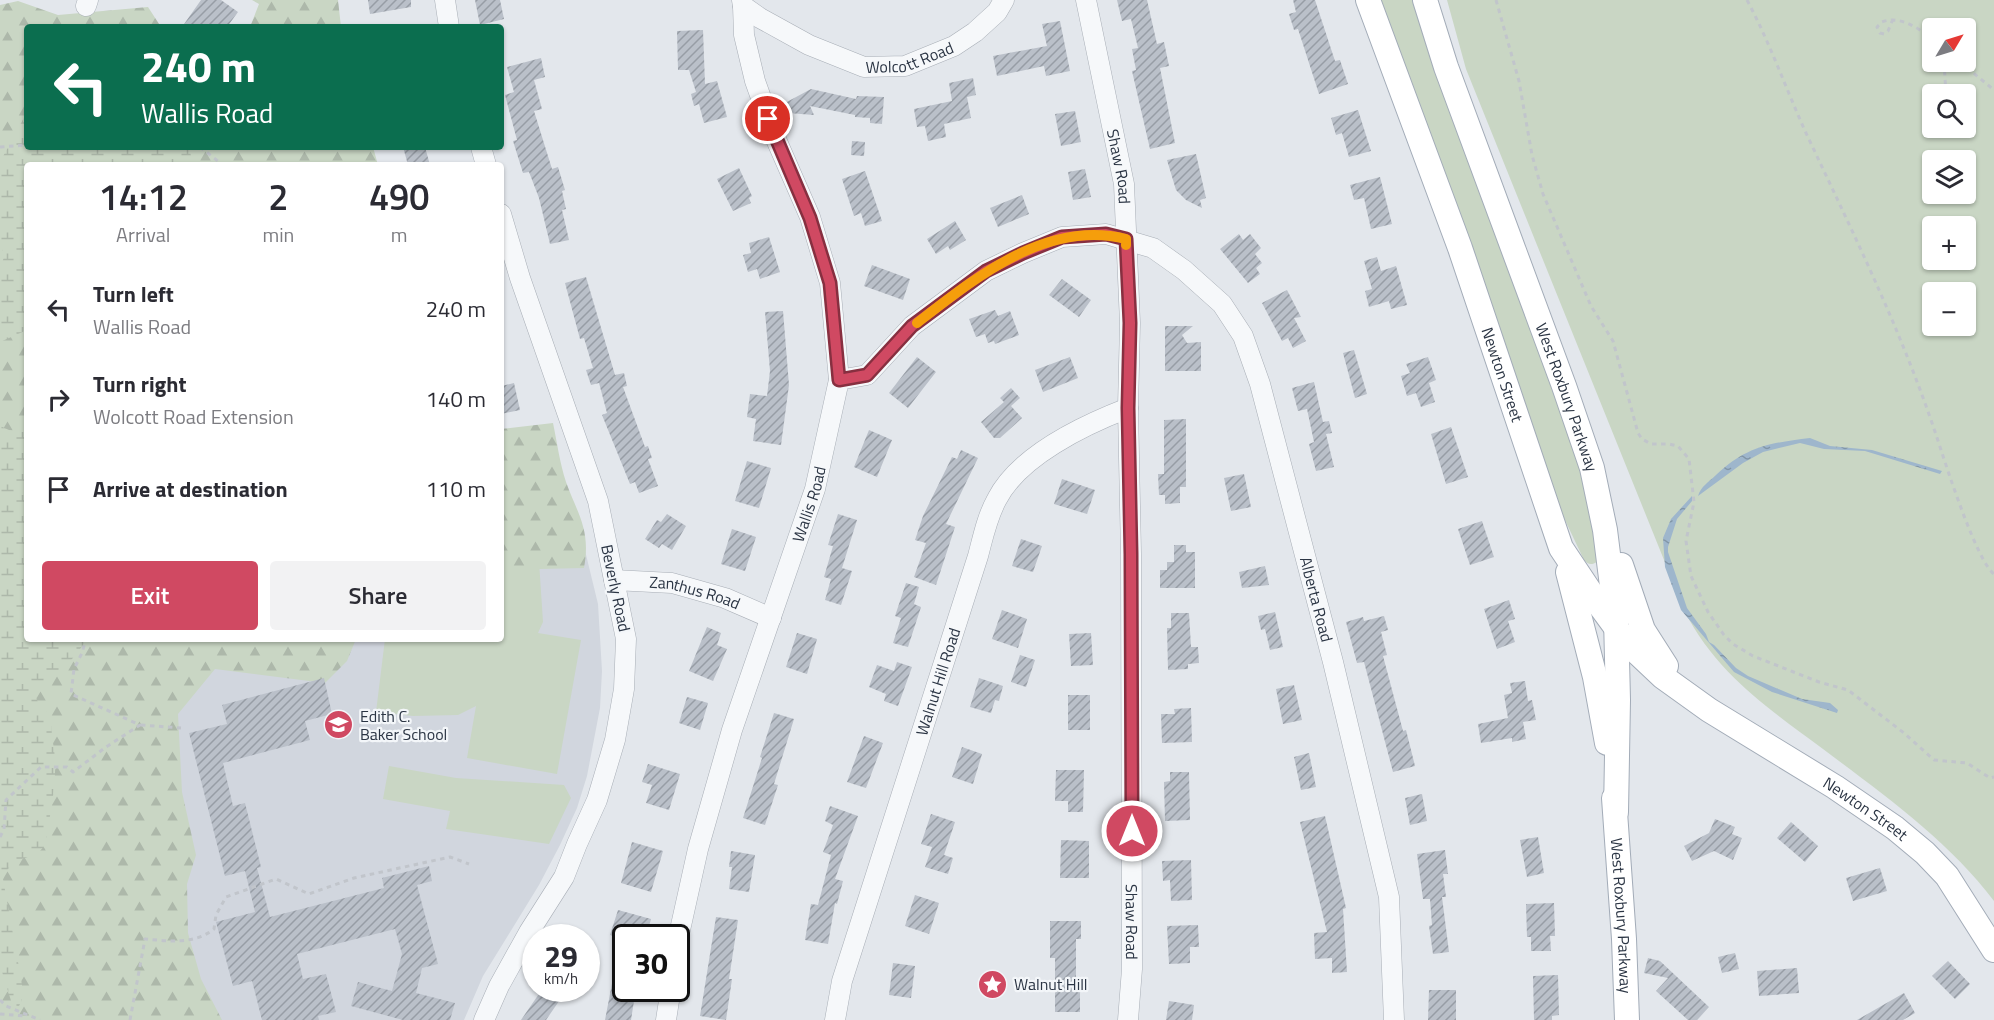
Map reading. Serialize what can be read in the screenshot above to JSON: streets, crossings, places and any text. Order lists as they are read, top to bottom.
{
  "streets": {
    "main road": ["Newton Street", "West Roxbury Parkway"],
    "street": [
      "Wolcott Road",
      "Shaw Road",
      "Wallis Road",
      "Beverly Road",
      "Zanthus Road",
      "Alberta Road",
      "Walnut Hill Road"
    ]
  },
  "crossings": [
    ["Wolcott Road", "Wallis Road"],
    ["Shaw Road", "Alberta Road"],
    ["Shaw Road", "Walnut Hill Road"],
    ["Newton Street", "West Roxbury Parkway"],
    ["Wallis Road", "Zanthus Road"],
    ["Beverly Road", "Zanthus Road"]
  ],
  "places": {
    "school or university": ["Edith C. Baker School"],
    "place": ["Walnut Hill"]
  },
  "north": "top right",
  "page": {
    "map_buttons": ["+", "−"],
    "turn": ["240 m", "Wallis Road"],
    "eta": [
      "14:12",
      "Arrival",
      "2",
      "min",
      "490",
      "m"
    ],
    "list": [
      {
        "name": "Turn left",
        "note": "Wallis Road",
        "value": "240 m"
      },
      {
        "name": "Turn right",
        "note": "Wolcott Road Extension",
        "value": "140 m"
      },
      {
        "name": "Arrive at destination",
        "value": "110 m"
      }
    ],
    "buttons": ["Exit", "Share"],
    "speed": "29 km/h",
    "limit": "30"
  }
}
